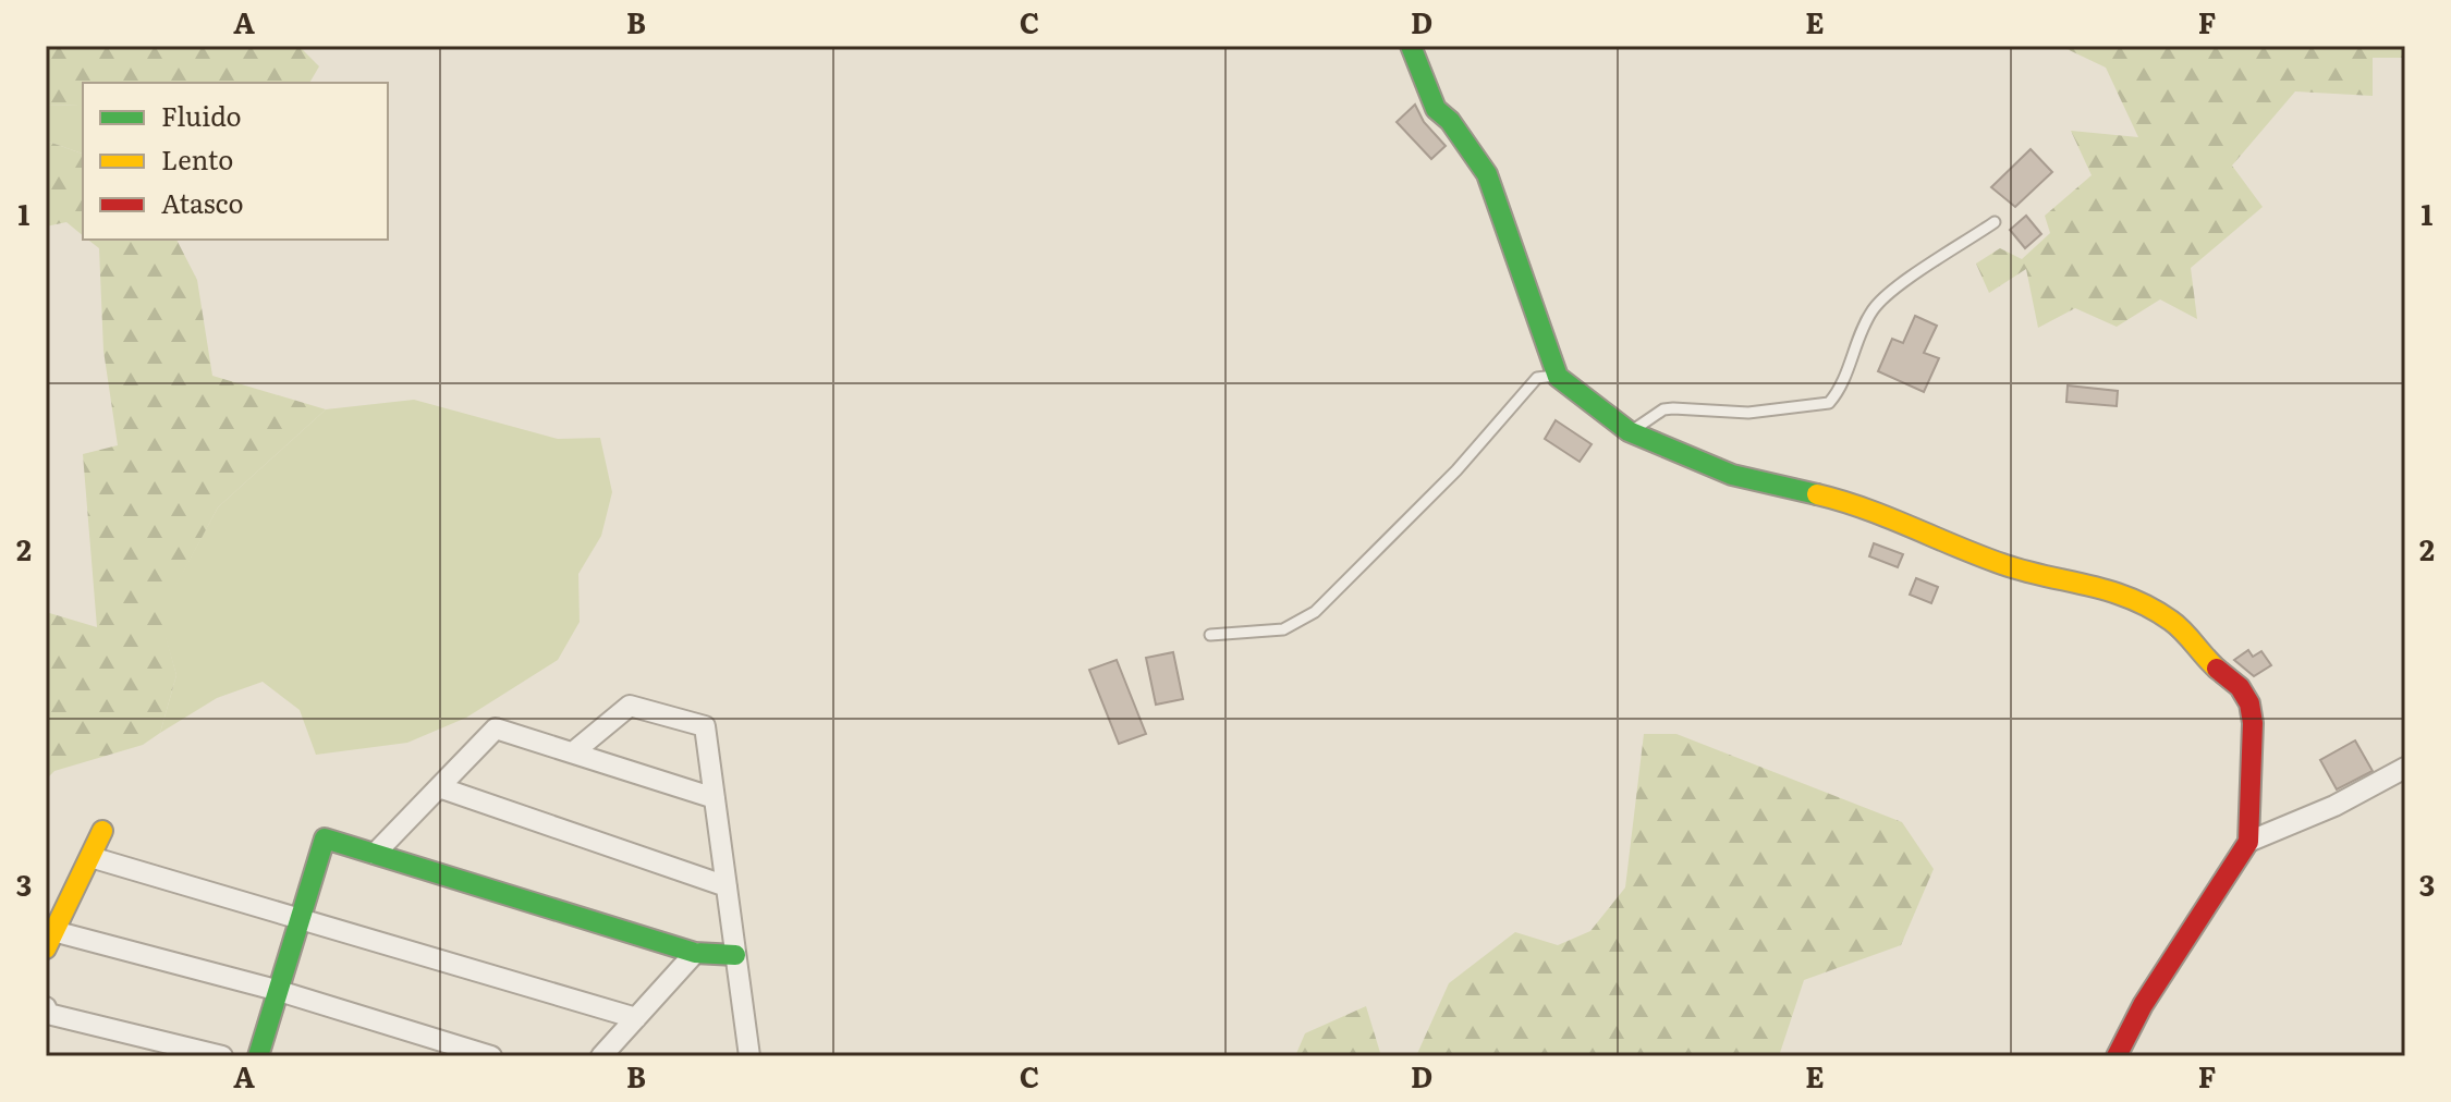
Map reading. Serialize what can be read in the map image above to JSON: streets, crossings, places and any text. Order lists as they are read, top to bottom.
{
  "legend": ["Fluido", "Lento", "Atasco"],
  "grid": {
    "columns": [
      "A",
      "B",
      "C",
      "D",
      "E",
      "F"
    ],
    "rows": ["1", "2", "3"]
  }
}
